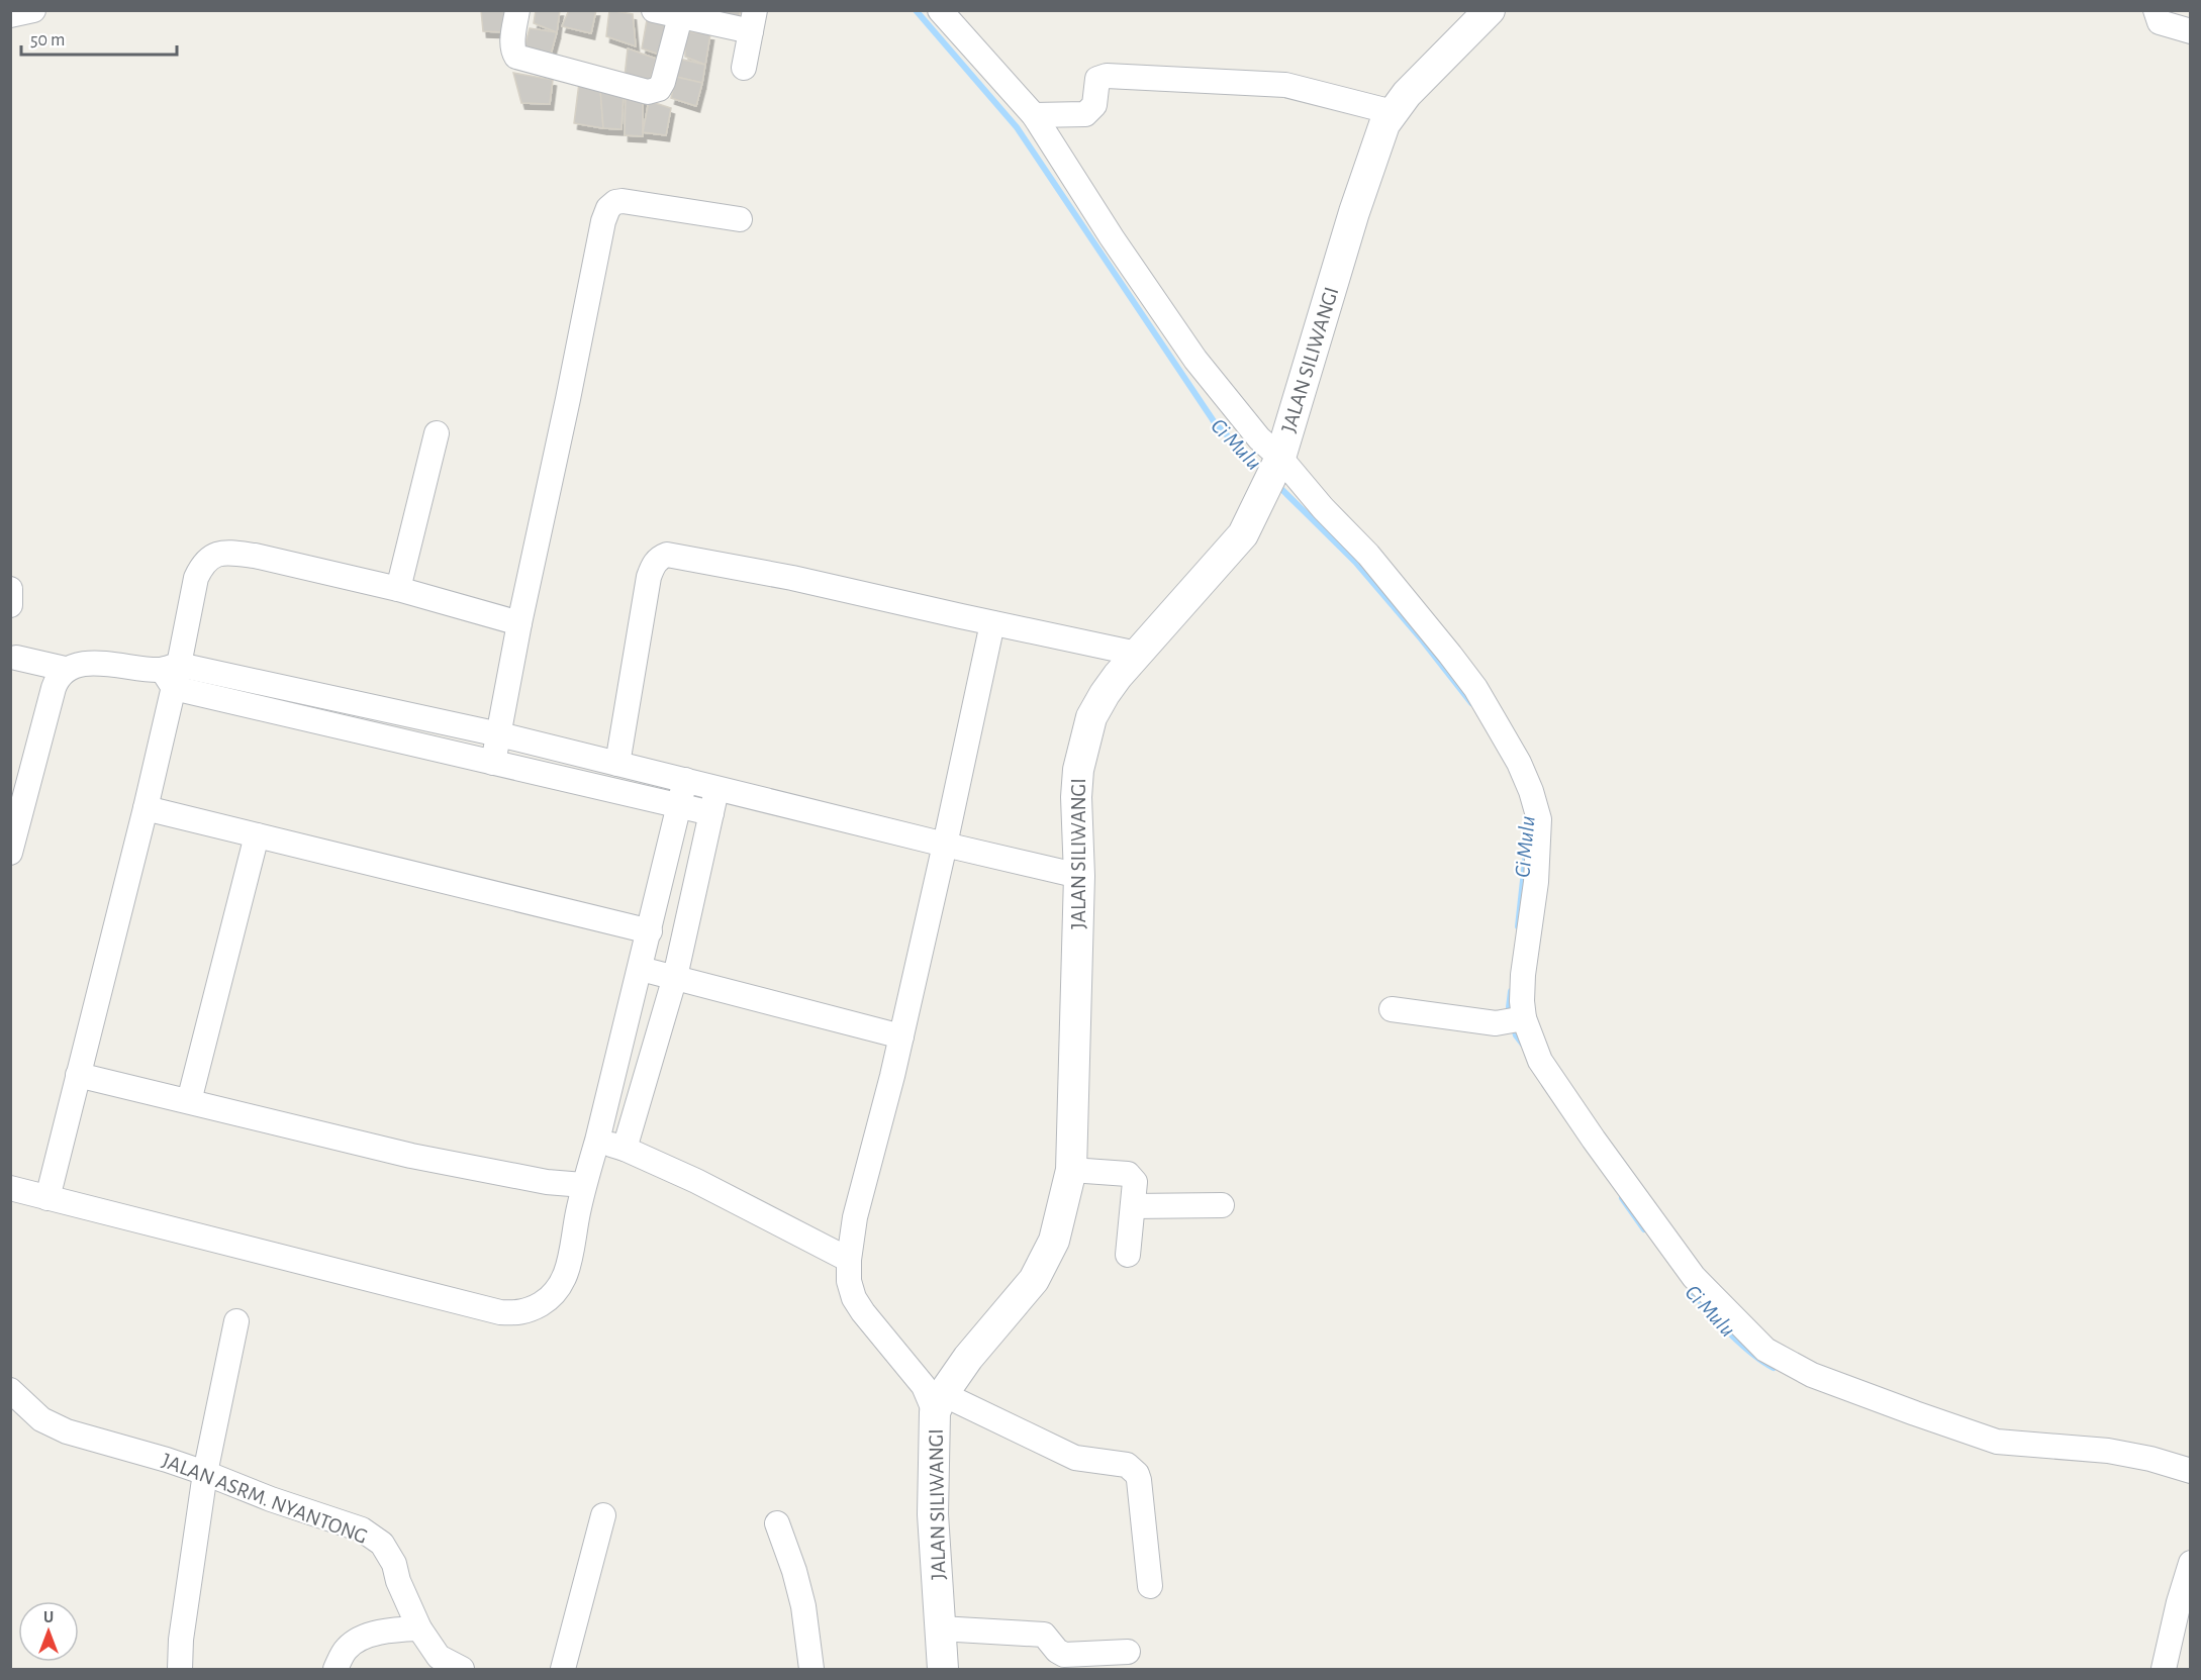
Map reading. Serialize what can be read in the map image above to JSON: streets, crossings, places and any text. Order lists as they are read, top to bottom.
{
  "streets": {
    "street": ["JALAN SILIWANGI", "JALAN ASRM. NYANTONG"]
  },
  "water": ["Ci Mulu"],
  "scale_bar": "50 m",
  "north": "top"
}
